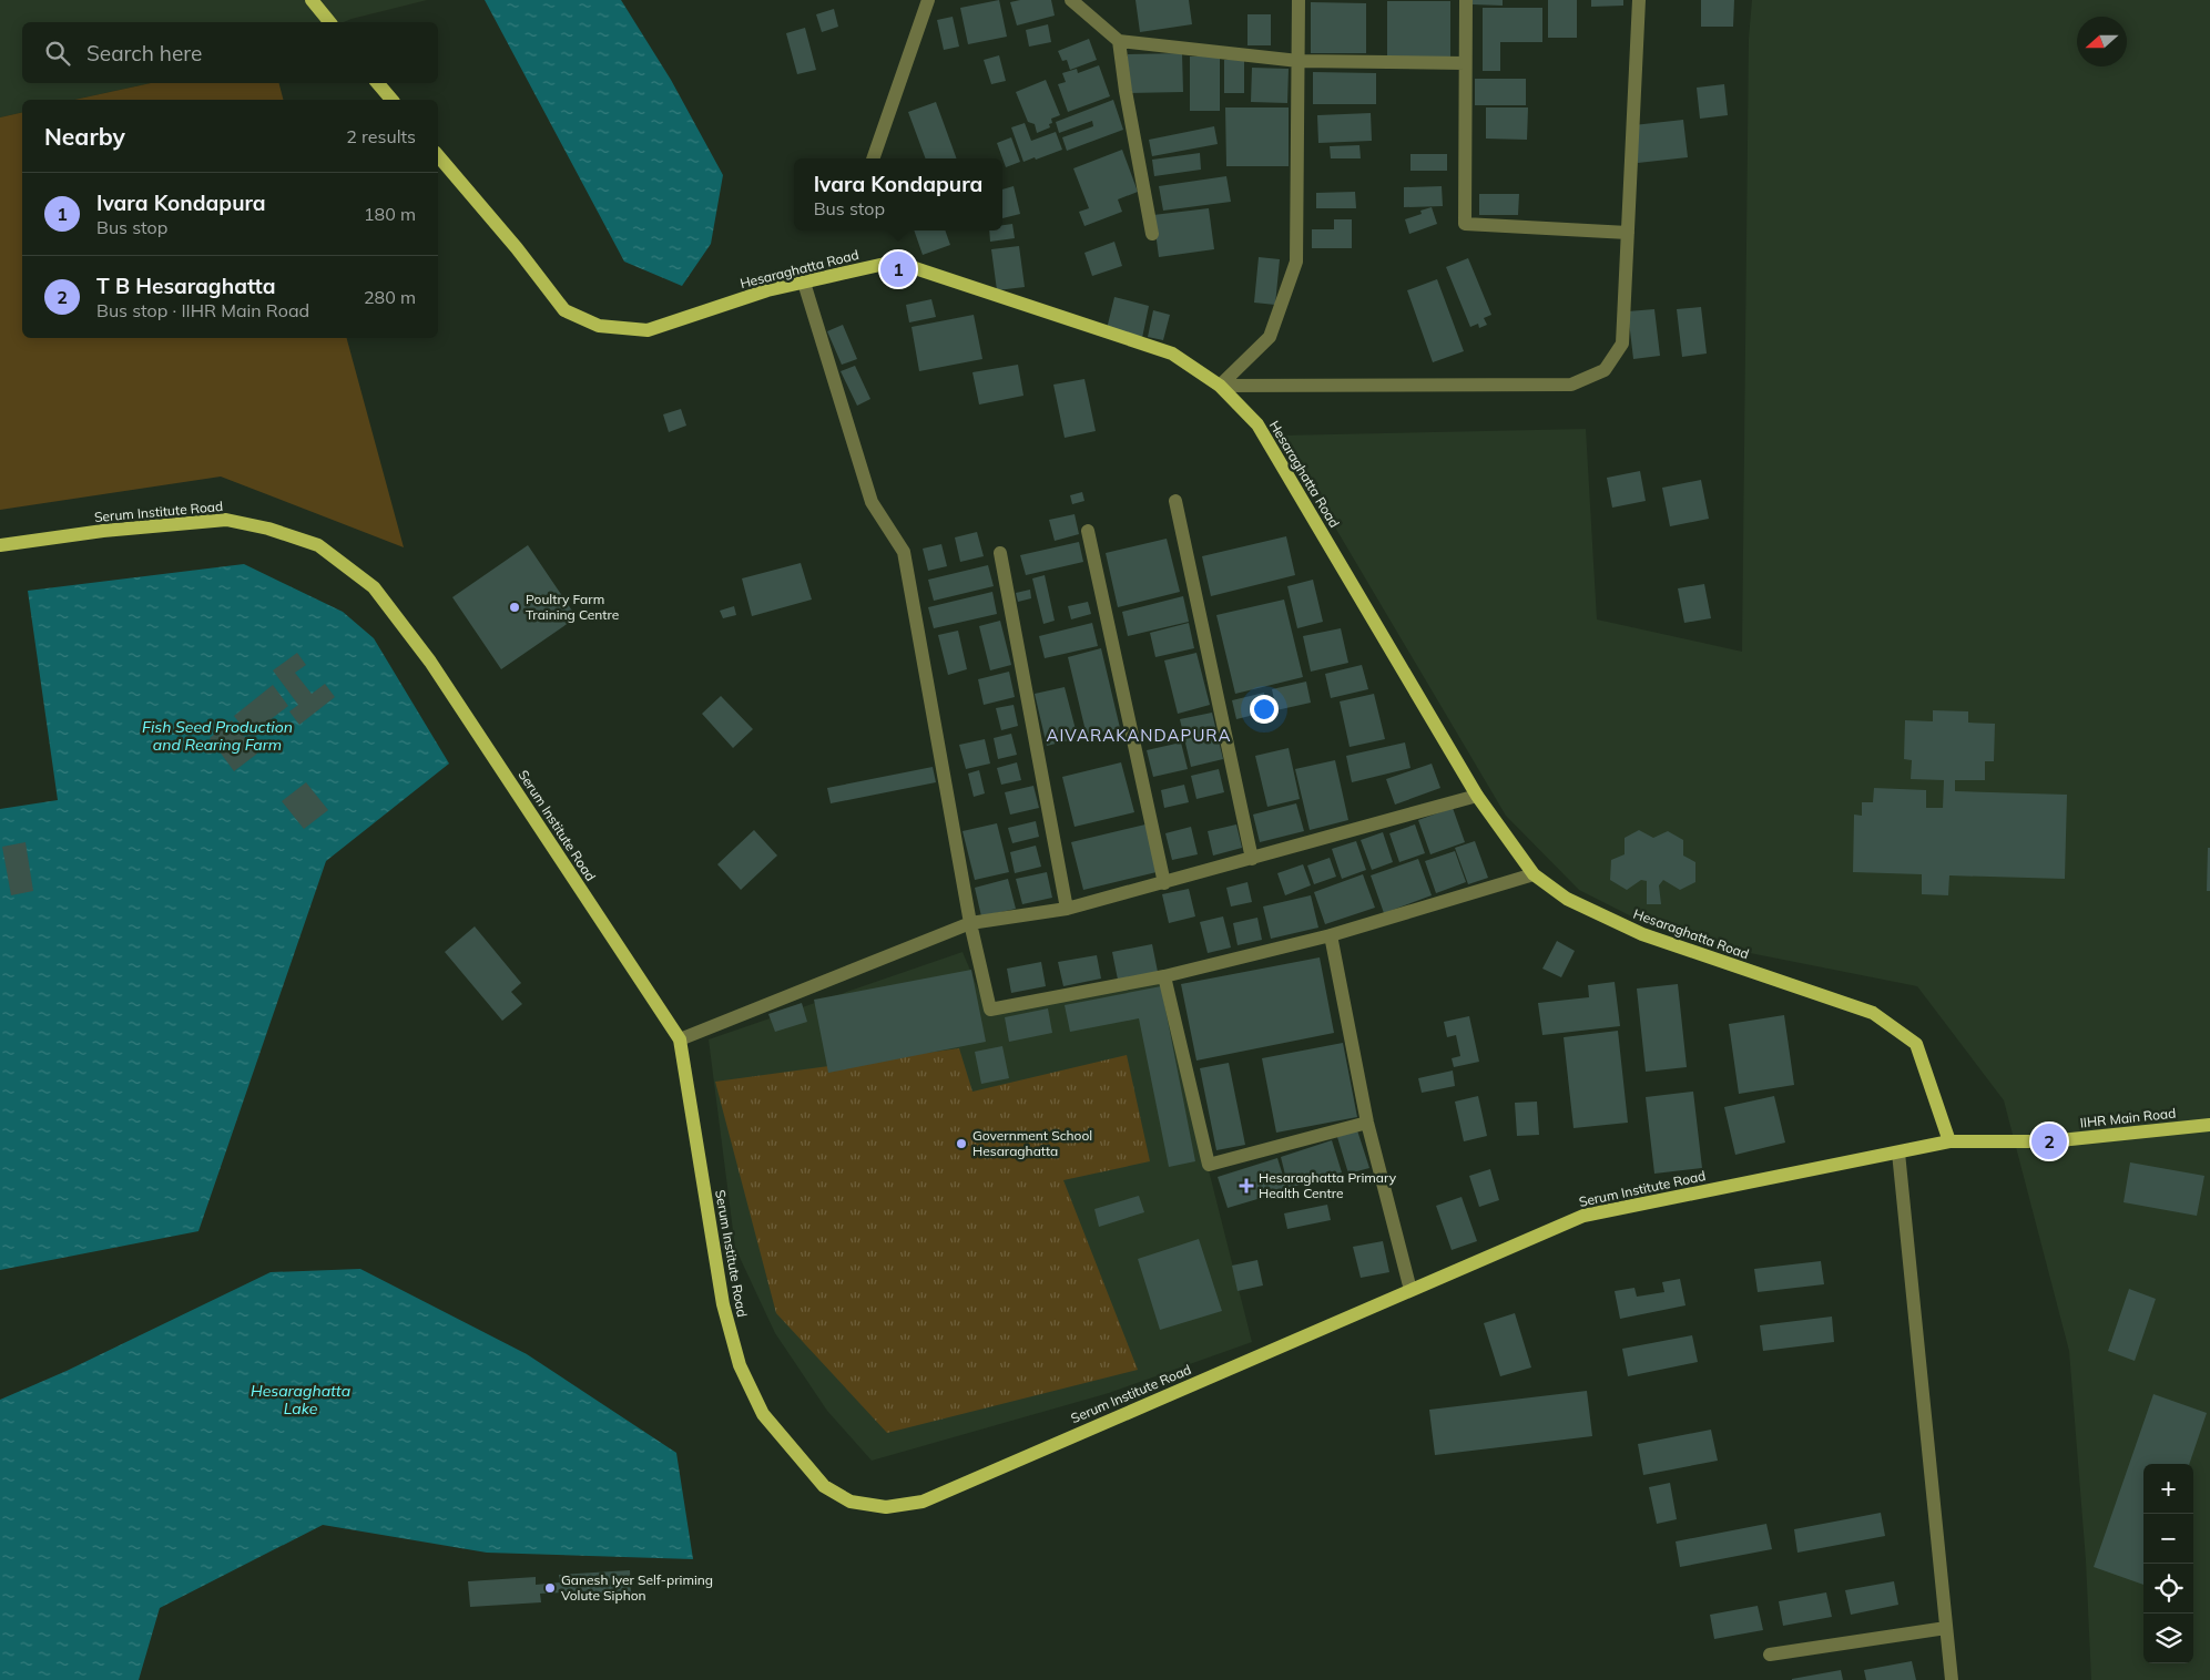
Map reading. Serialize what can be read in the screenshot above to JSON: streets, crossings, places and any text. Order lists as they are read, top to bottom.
{
  "streets": {
    "main road": ["Hesaraghatta Road", "Serum Institute Road", "IIHR Main Road"]
  },
  "crossings": [
    ["Hesaraghatta Road", "Serum Institute Road"],
    ["Hesaraghatta Road", "IIHR Main Road"],
    ["Serum Institute Road", "IIHR Main Road"]
  ],
  "districts": ["AIVARAKANDAPURA"],
  "water": ["Fish Seed Production and Rearing Farm", "Hesaraghatta Lake"],
  "places": {
    "other": ["Poultry Farm Training Centre", "Government School Hesaraghatta", "Ganesh Iyer Self-priming Volute Siphon"],
    "health": ["Hesaraghatta Primary Health Centre"]
  },
  "north": "left",
  "page": {
    "search": "Search here",
    "heading": ["Nearby", "2 results"],
    "popup": ["Ivara Kondapura", "Bus stop"],
    "list": [
      {
        "mark": "1",
        "name": "Ivara Kondapura",
        "note": "Bus stop",
        "value": "180 m"
      },
      {
        "mark": "2",
        "name": "T B Hesaraghatta",
        "note": "Bus stop · IIHR Main Road",
        "value": "280 m"
      }
    ],
    "pins": ["1", "2"],
    "map_buttons": ["+", "−"]
  }
}
